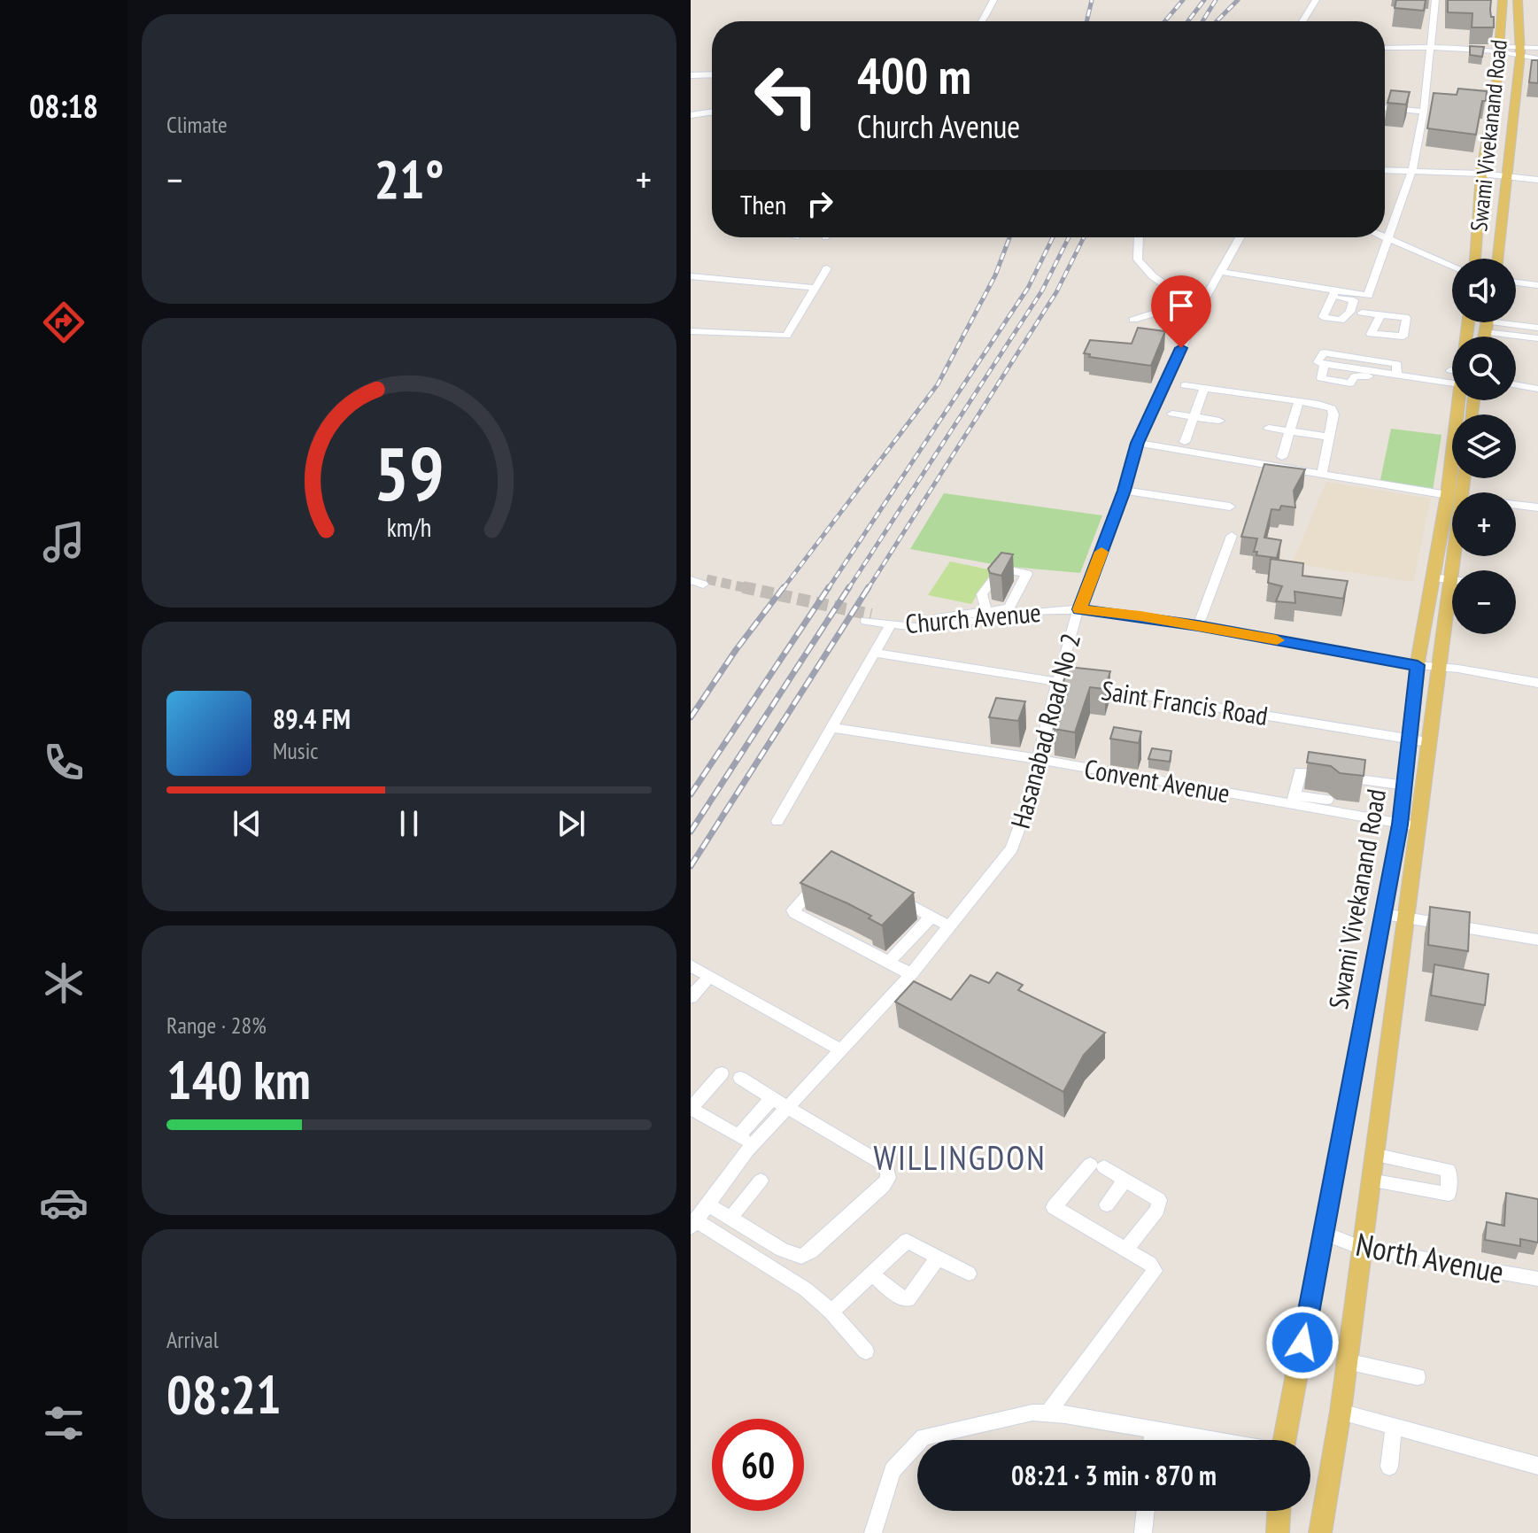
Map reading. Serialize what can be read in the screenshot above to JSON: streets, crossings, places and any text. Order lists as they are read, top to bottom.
{
  "streets": {
    "main road": ["Swami Vivekanand Road"],
    "street": [
      "Church Avenue",
      "Saint Francis Road",
      "Hasanabad Road No 2",
      "Convent Avenue",
      "North Avenue"
    ]
  },
  "crossings": [
    ["Swami Vivekanand Road", "Church Avenue"],
    ["Swami Vivekanand Road", "Saint Francis Road"],
    ["Swami Vivekanand Road", "Convent Avenue"],
    ["Swami Vivekanand Road", "North Avenue"],
    ["Church Avenue", "Hasanabad Road No 2"],
    ["Hasanabad Road No 2", "Convent Avenue"]
  ],
  "districts": ["WILLINGDON"],
  "page": {
    "tabs": "08:18",
    "tile": [
      "Climate",
      ["Range · 28%", "140 km"],
      ["Arrival", "08:21"]
    ],
    "turn": ["400 m", "Church Avenue"],
    "heat": ["−", "21°", "+"],
    "then": "Then",
    "map_buttons": ["+", "−"],
    "song": ["89.4 FM", "Music"],
    "limit": "60",
    "trip": "08:21 · 3 min · 870 m",
    "gauge": ["59", "km/h"]
  }
}
